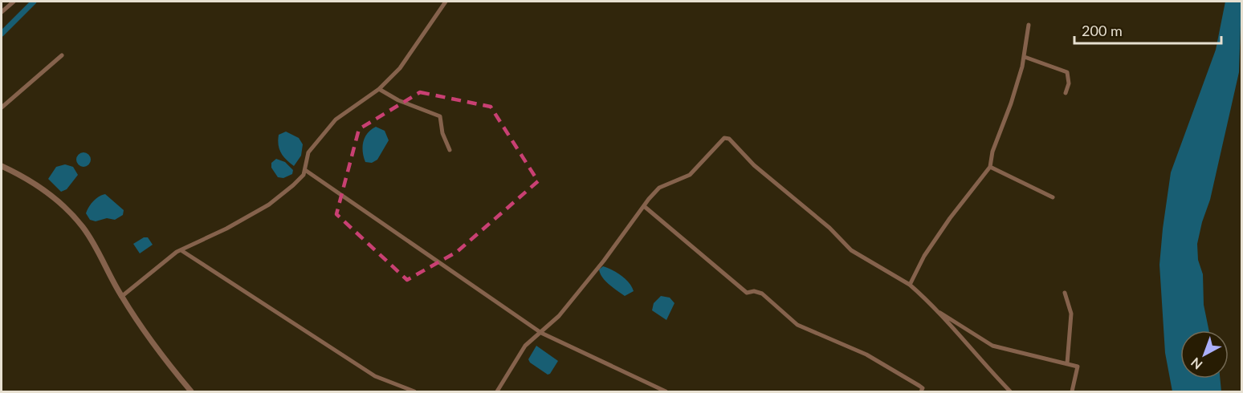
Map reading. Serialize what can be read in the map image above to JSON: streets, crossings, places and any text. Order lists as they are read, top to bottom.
{
  "scale_bar": "200 m",
  "north": "bottom left"
}
